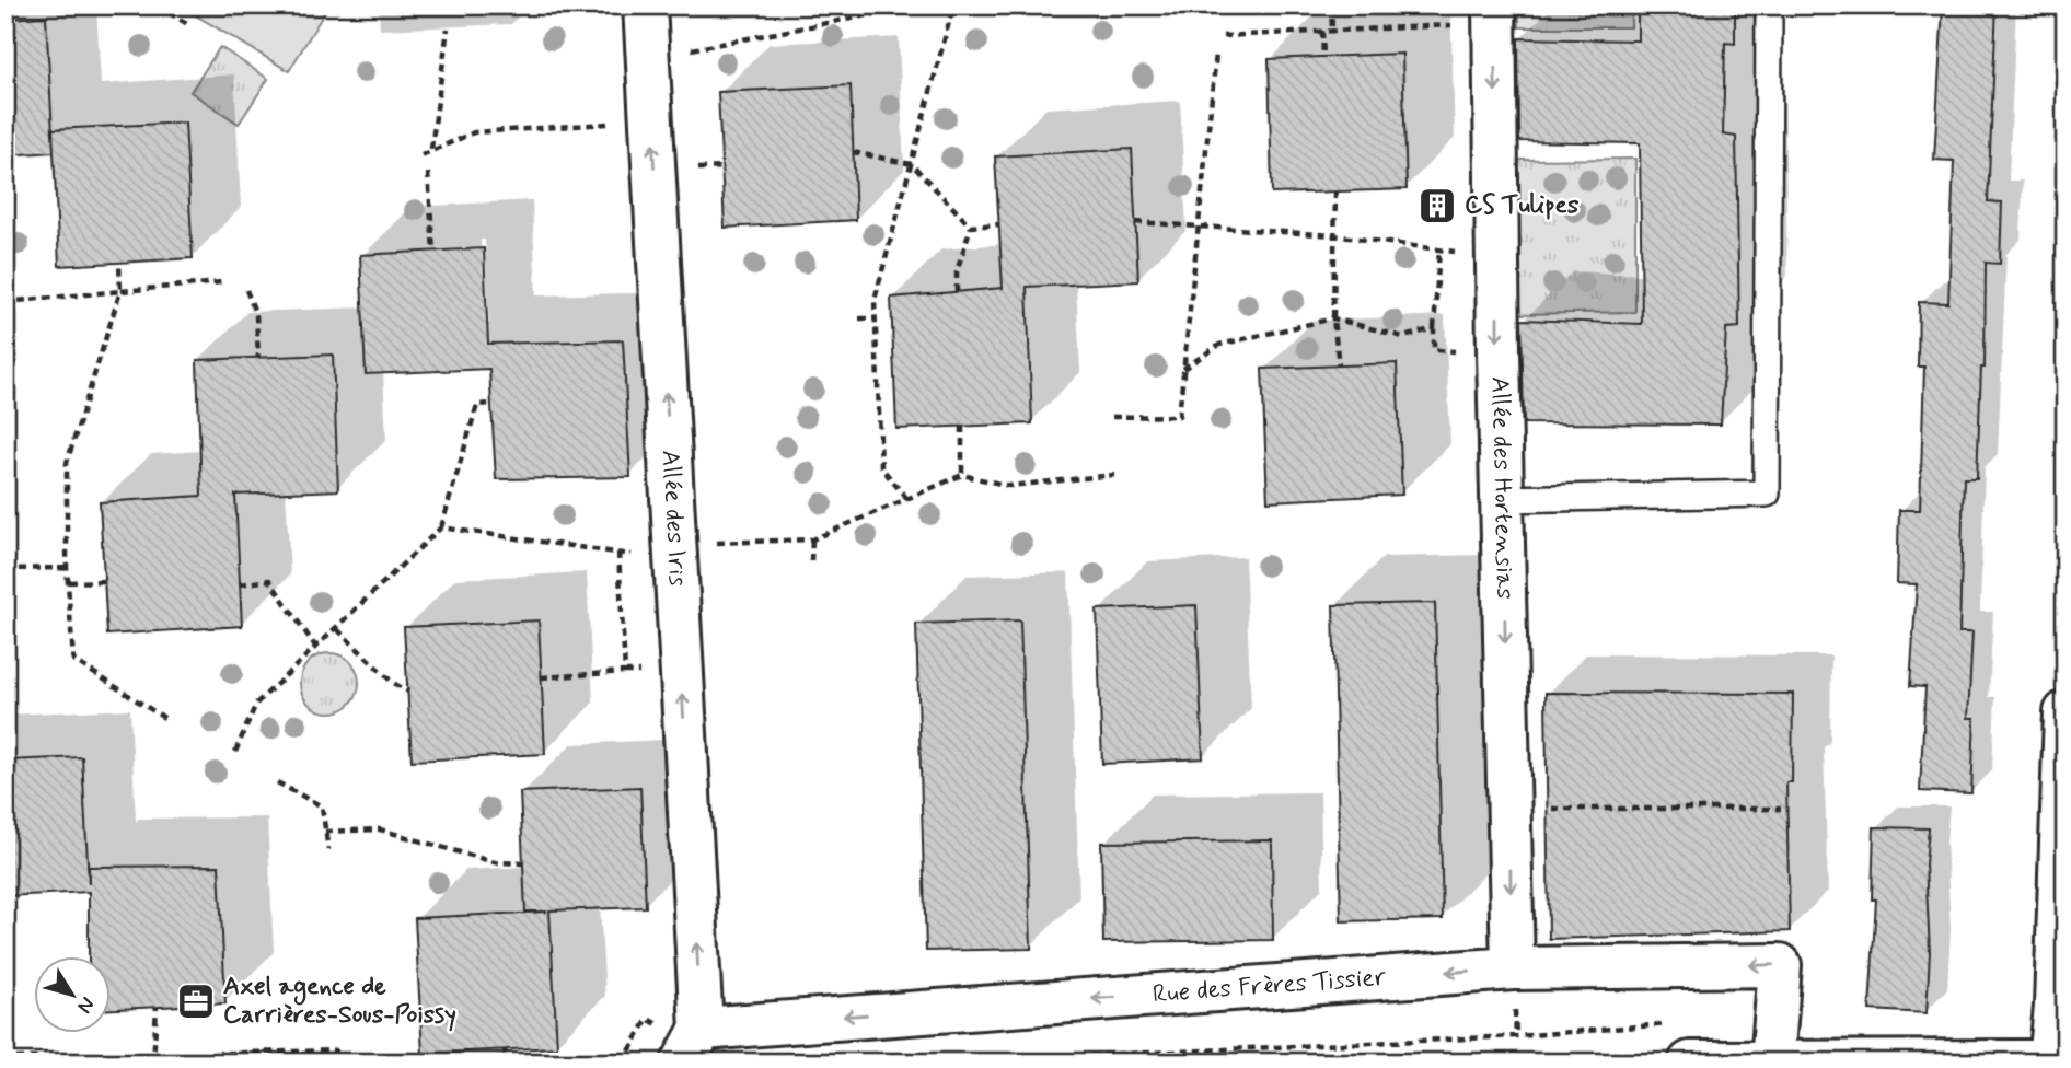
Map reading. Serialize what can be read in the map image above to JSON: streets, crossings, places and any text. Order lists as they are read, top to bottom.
{
  "streets": {
    "street": ["Allée des Hortensias", "Allée des Iris", "Rue des Frères Tissier"]
  },
  "crossings": [
    ["Allée des Hortensias", "Rue des Frères Tissier"],
    ["Allée des Iris", "Rue des Frères Tissier"]
  ],
  "one_way": ["Allée des Hortensias", "Allée des Iris", "Rue des Frères Tissier"],
  "places": {
    "building": ["CS Tulipes"],
    "office": ["Axel agence de Carrières-Sous-Poissy"]
  },
  "north": "bottom right"
}
